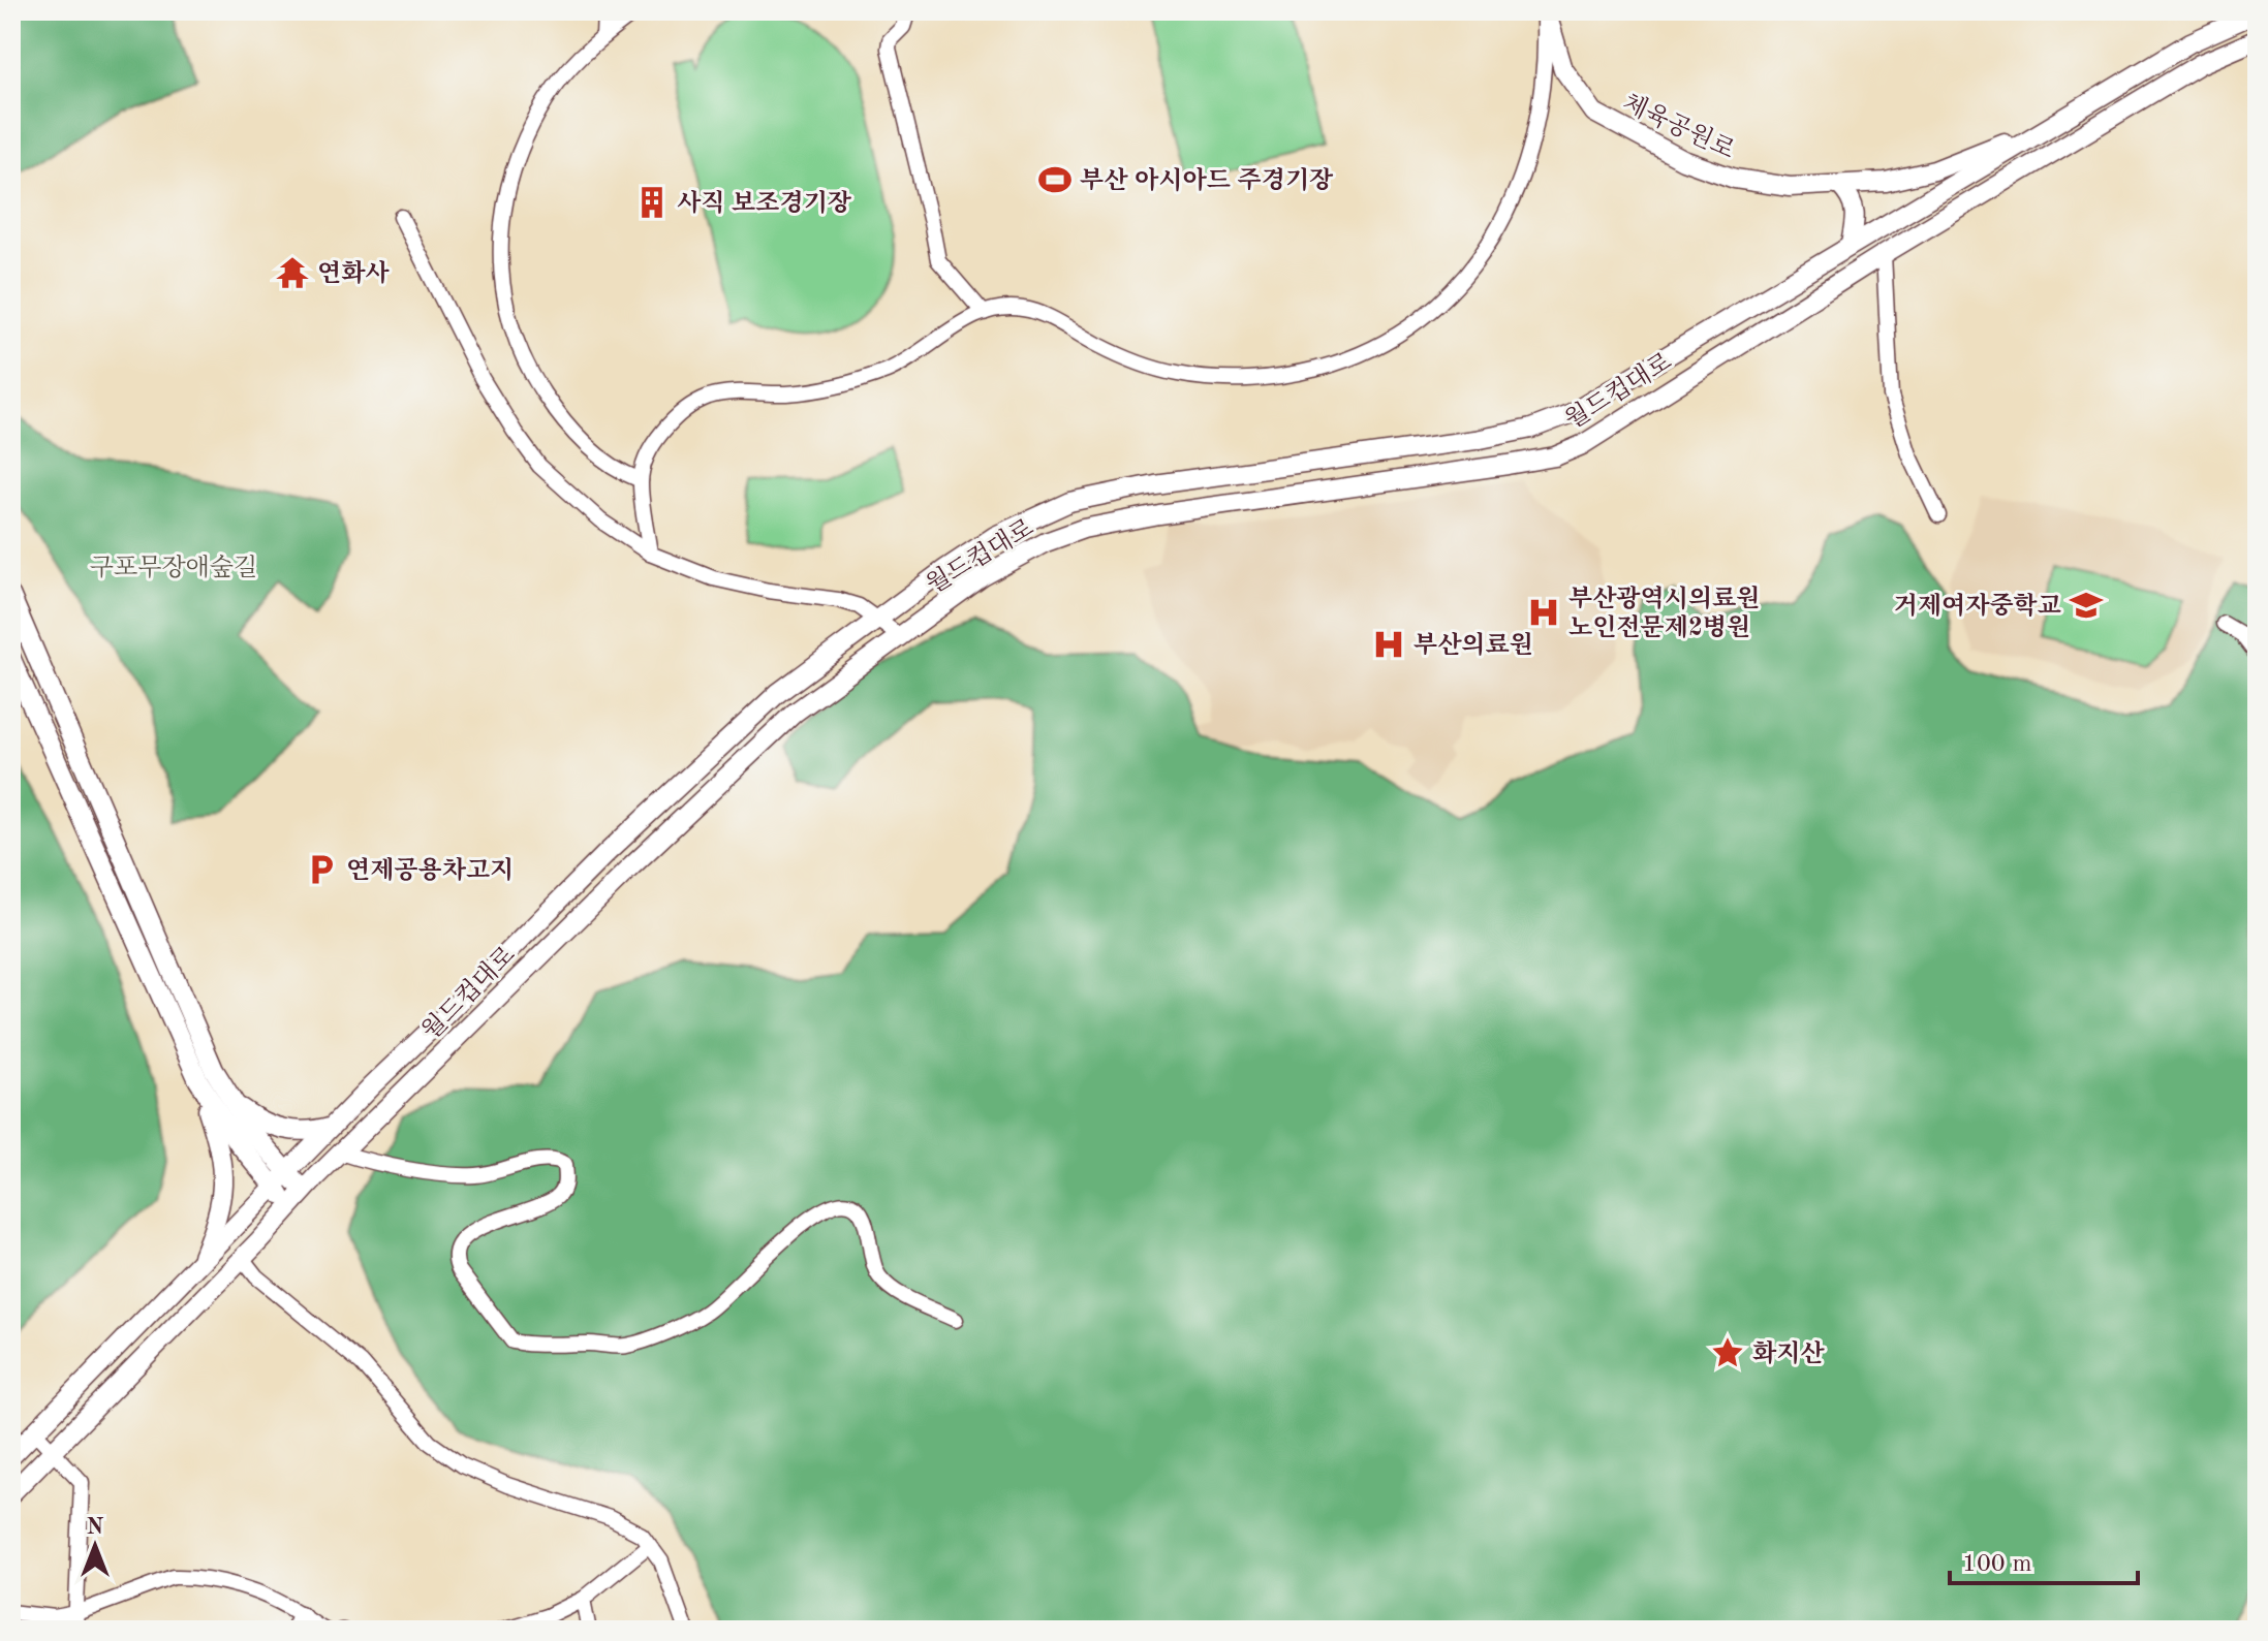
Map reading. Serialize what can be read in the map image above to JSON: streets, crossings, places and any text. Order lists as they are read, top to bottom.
{
  "streets": {
    "main road": ["체육공원로", "월드컵대로"]
  },
  "crossings": [
    ["체육공원로", "월드컵대로"]
  ],
  "parks": ["구포무장애숲길"],
  "places": {
    "sports": ["부산 아시아드 주경기장"],
    "building": ["사직 보조경기장"],
    "temple": ["연화사"],
    "school or university": ["거제여자중학교"],
    "hospital": ["부산광역시의료원 노인전문제2병원", "부산의료원"],
    "parking": ["연제공용차고지"],
    "place": ["화지산"]
  },
  "scale_bar": "100 m",
  "north": "top"
}
